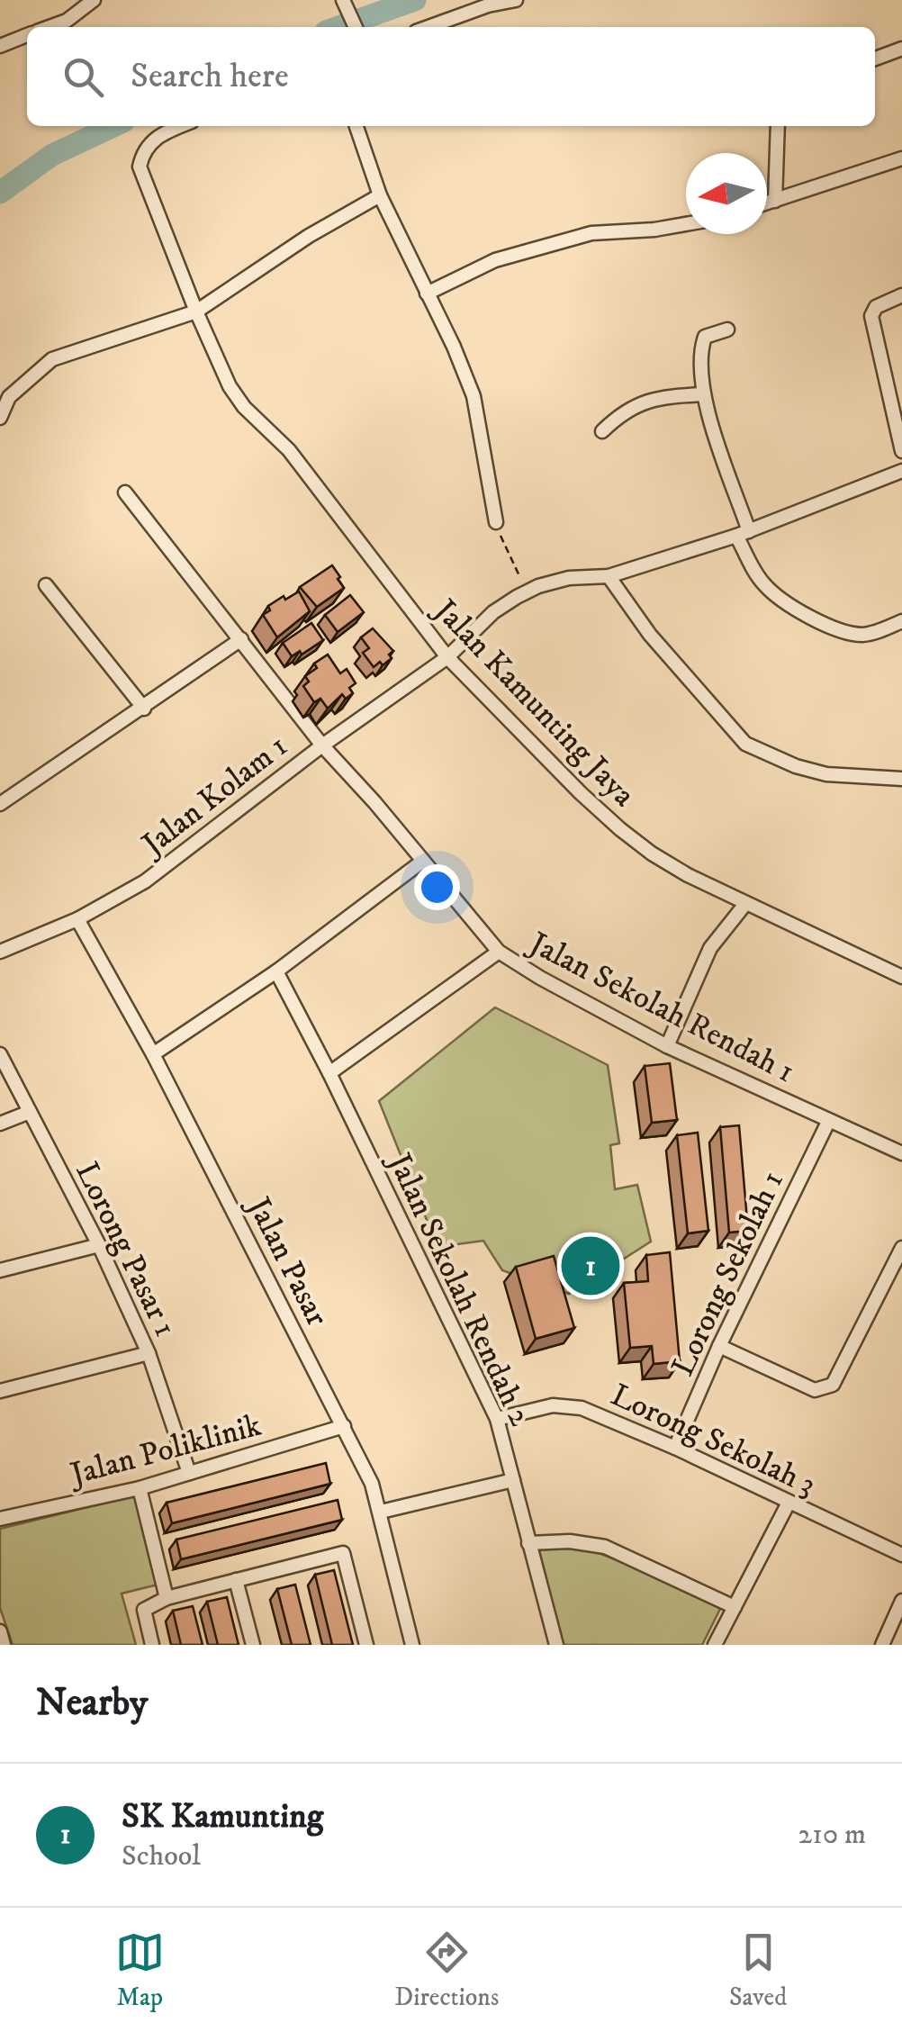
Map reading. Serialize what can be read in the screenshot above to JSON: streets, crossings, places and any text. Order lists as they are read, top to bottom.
{
  "streets": {
    "street": [
      "Jalan Kamunting Jaya",
      "Jalan Kolam 1",
      "Jalan Sekolah Rendah 1",
      "Lorong Pasar 1",
      "Jalan Pasar",
      "Lorong Sekolah 1",
      "Jalan Sekolah Rendah 2",
      "Lorong Sekolah 3",
      "Jalan Poliklinik"
    ]
  },
  "crossings": [
    ["Jalan Kamunting Jaya", "Jalan Kolam 1"],
    ["Jalan Kolam 1", "Jalan Sekolah Rendah 1"],
    ["Jalan Kolam 1", "Jalan Pasar"],
    ["Jalan Sekolah Rendah 1", "Lorong Sekolah 1"],
    ["Lorong Pasar 1", "Jalan Poliklinik"],
    ["Jalan Pasar", "Jalan Poliklinik"],
    ["Lorong Sekolah 1", "Lorong Sekolah 3"],
    ["Jalan Sekolah Rendah 2", "Lorong Sekolah 3"]
  ],
  "north": "left",
  "page": {
    "search": "Search here",
    "pins": "1",
    "heading": "Nearby",
    "list": [
      {
        "mark": "1",
        "name": "SK Kamunting",
        "note": "School",
        "value": "210 m"
      }
    ],
    "nav": ["Map", "Directions", "Saved"]
  }
}
